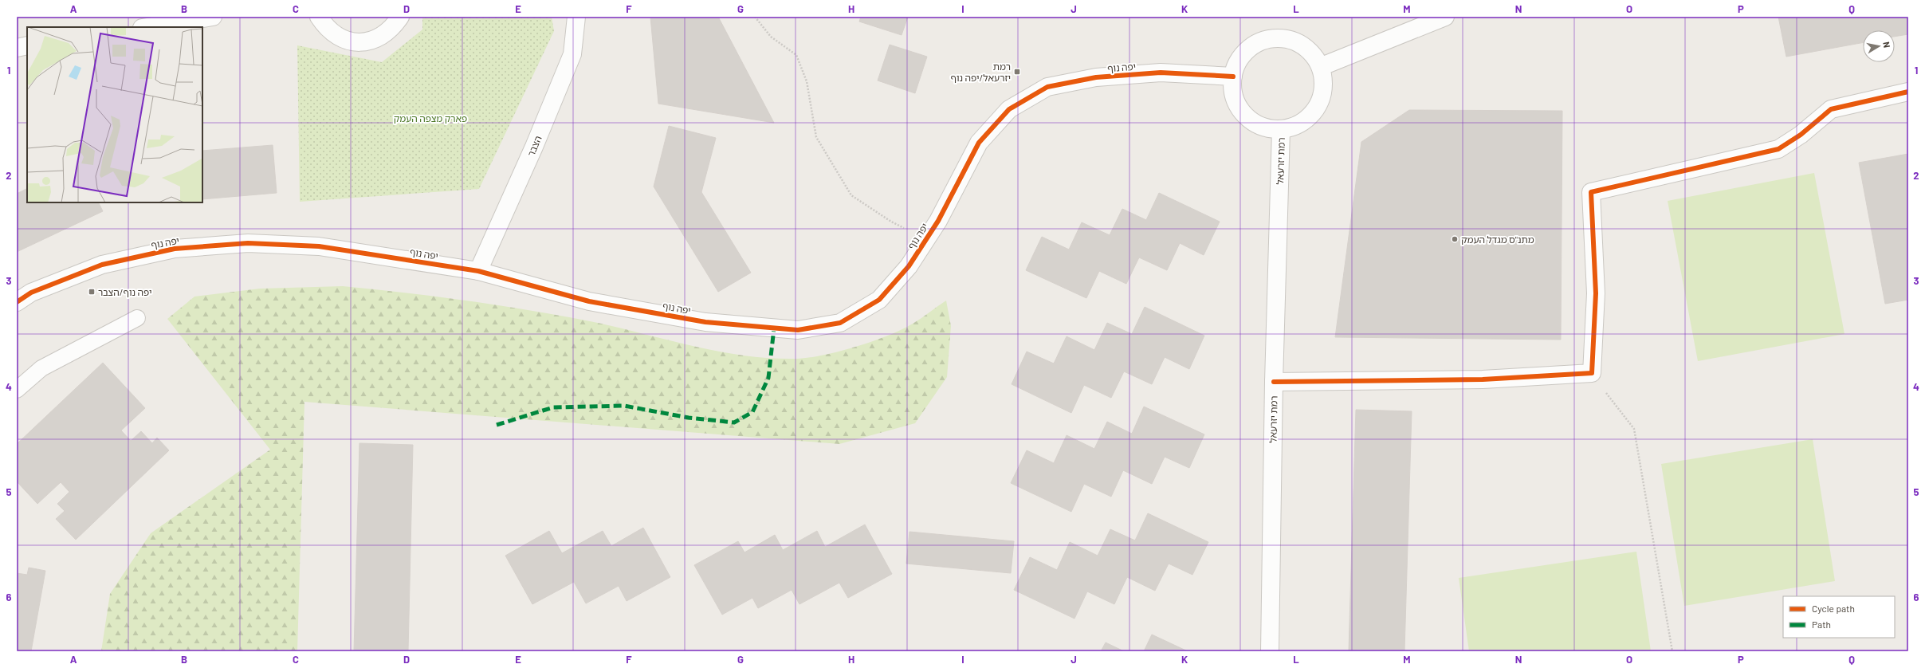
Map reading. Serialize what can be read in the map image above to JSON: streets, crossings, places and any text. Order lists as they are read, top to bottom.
{
  "streets": {
    "street": ["יפה נוף", "הצבר", "רמת יזרעאל"]
  },
  "crossings": [
    ["יפה נוף", "הצבר"],
    ["יפה נוף", "רמת יזרעאל"]
  ],
  "parks": ["פארק מצפה העמק"],
  "places": {
    "transit": ["רמת יזרעאל/יפה נוף", "יפה נוף/הצבר"],
    "other": ["מתנ\"ס מגדל העמק"]
  },
  "legend": ["Cycle path", "Path"],
  "north": "right",
  "grid": {
    "columns": [
      "A",
      "B",
      "C",
      "D",
      "E",
      "F",
      "G",
      "H",
      "I",
      "J",
      "K",
      "L",
      "M",
      "N",
      "O",
      "P",
      "Q"
    ],
    "rows": [
      "1",
      "2",
      "3",
      "4",
      "5",
      "6"
    ]
  }
}
